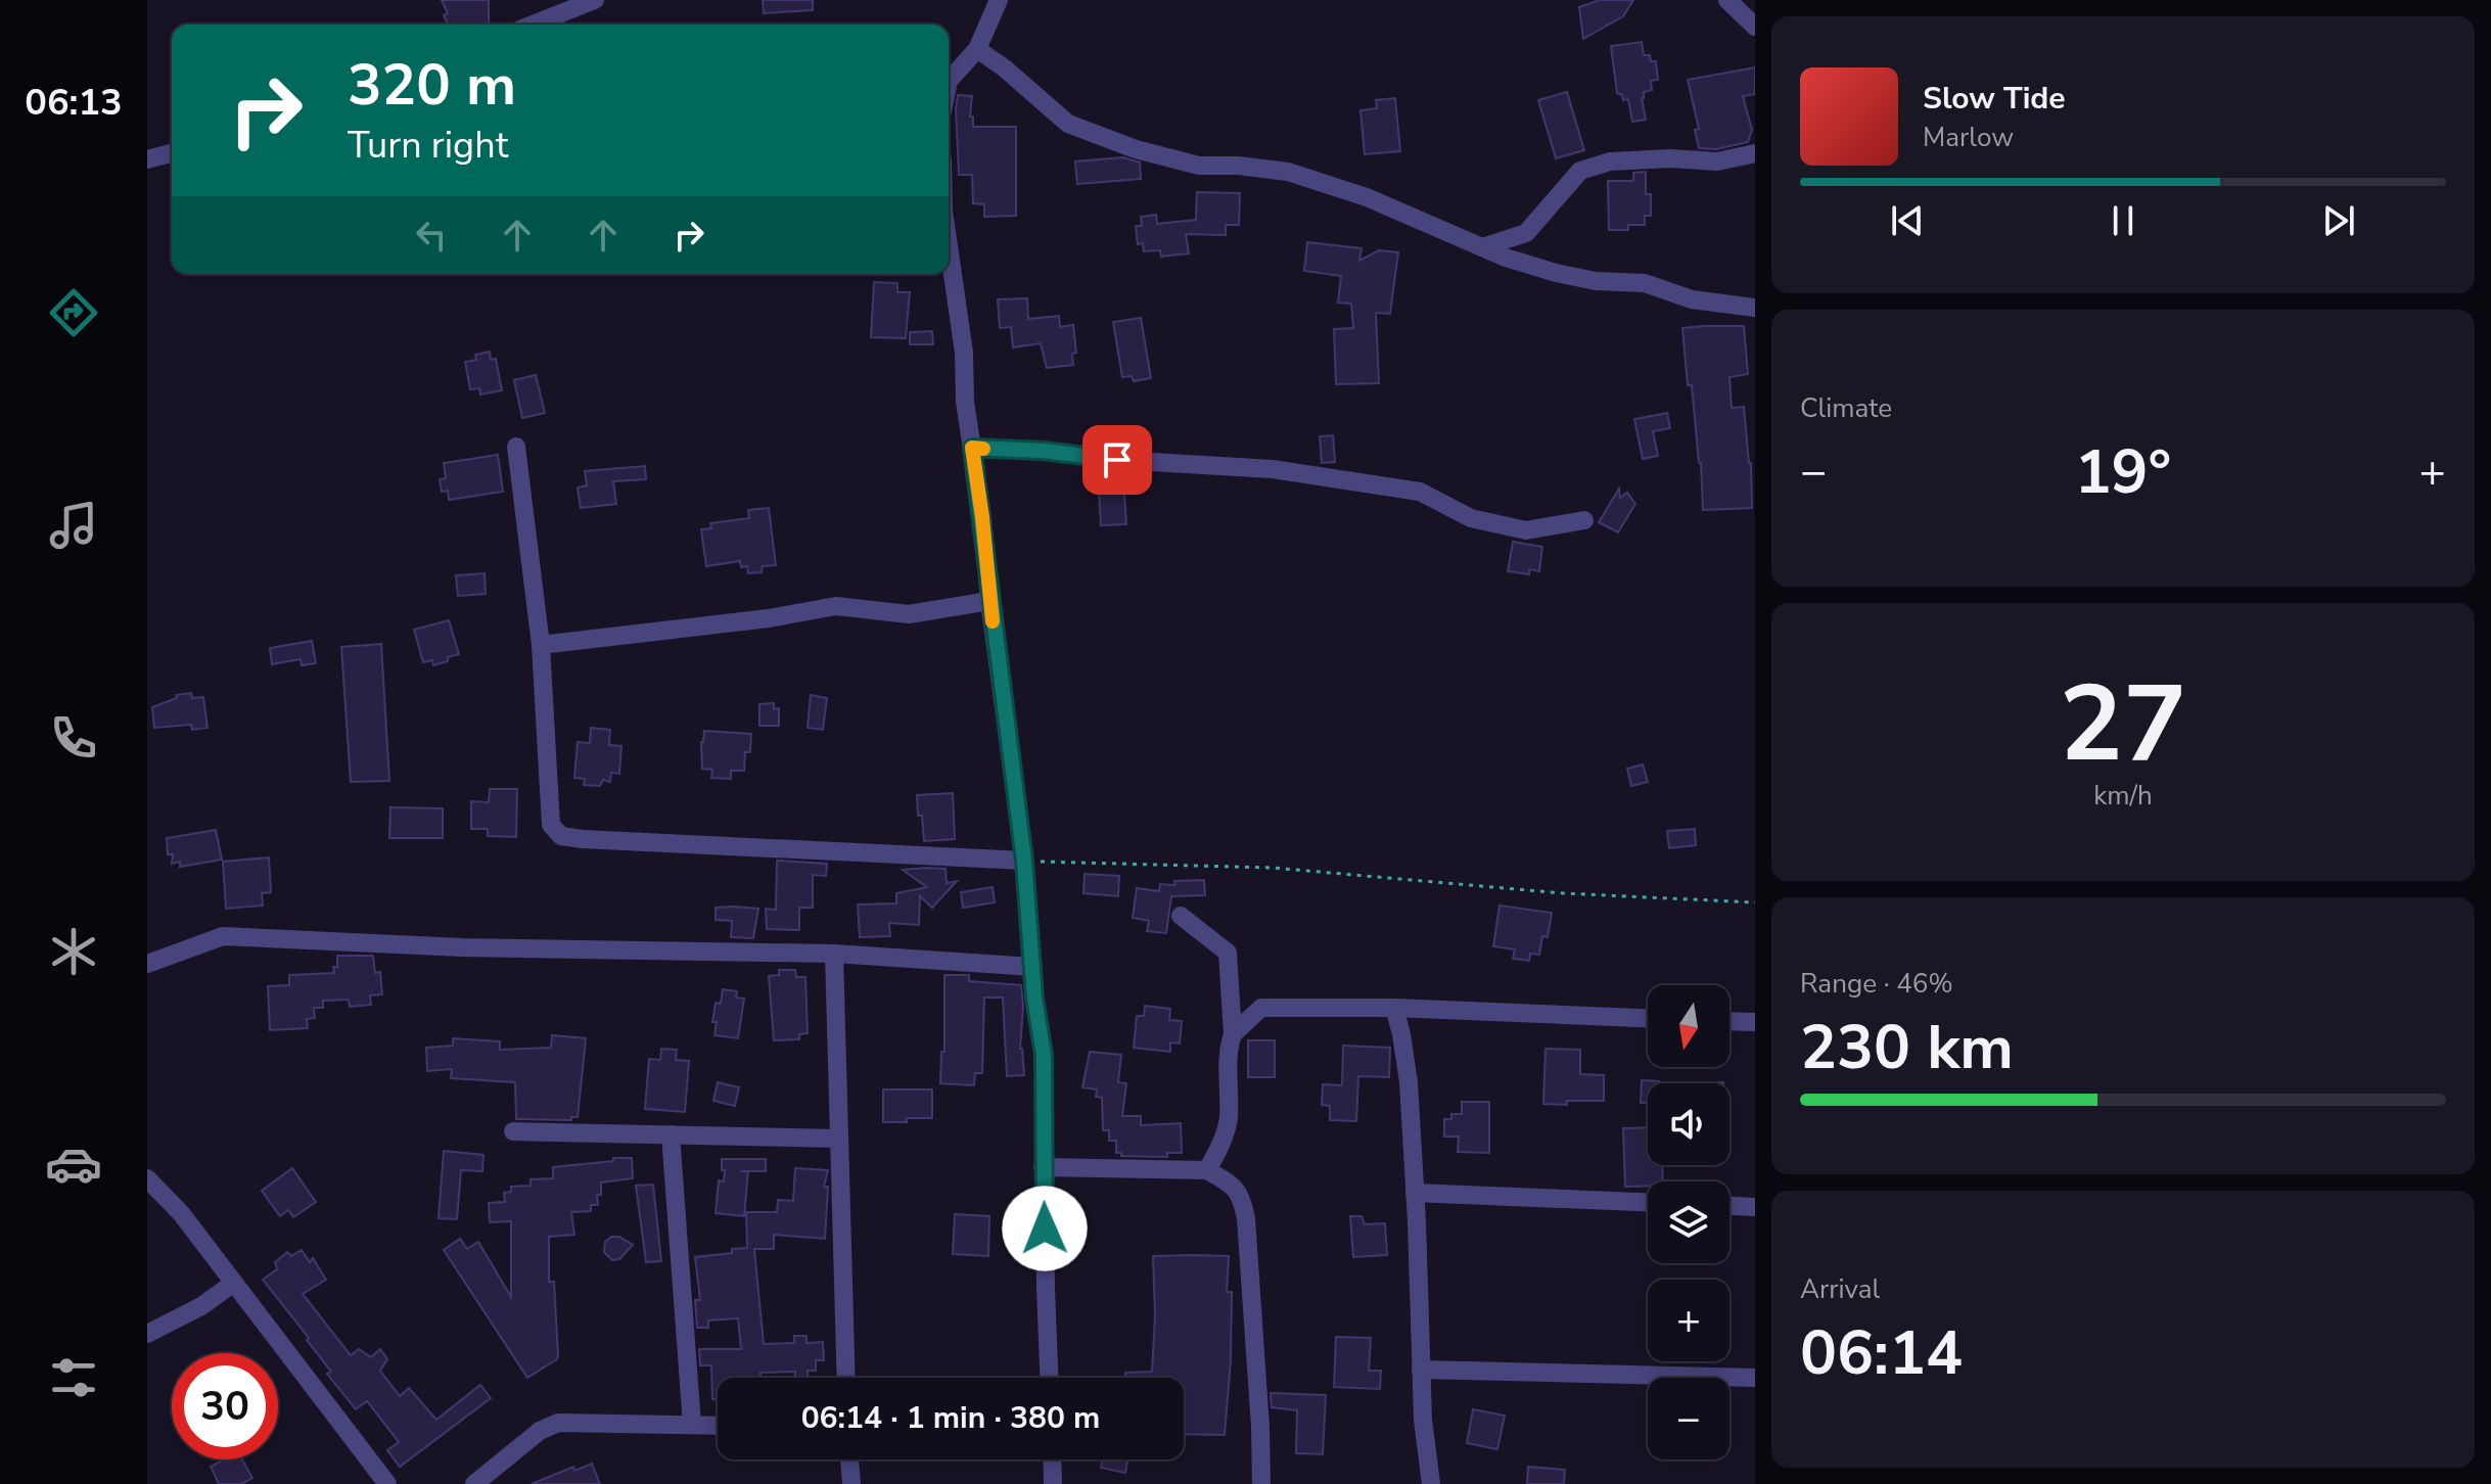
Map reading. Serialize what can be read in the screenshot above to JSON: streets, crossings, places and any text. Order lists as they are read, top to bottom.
{
  "north": "bottom",
  "page": {
    "tabs": "06:13",
    "turn": ["320 m", "Turn right"],
    "song": ["Slow Tide", "Marlow"],
    "tile": [
      "Climate",
      ["27", "km/h"],
      ["Range · 46%", "230 km"],
      ["Arrival", "06:14"]
    ],
    "heat": ["−", "19°", "+"],
    "map_buttons": ["+", "−"],
    "limit": "30",
    "trip": "06:14 · 1 min · 380 m"
  }
}
